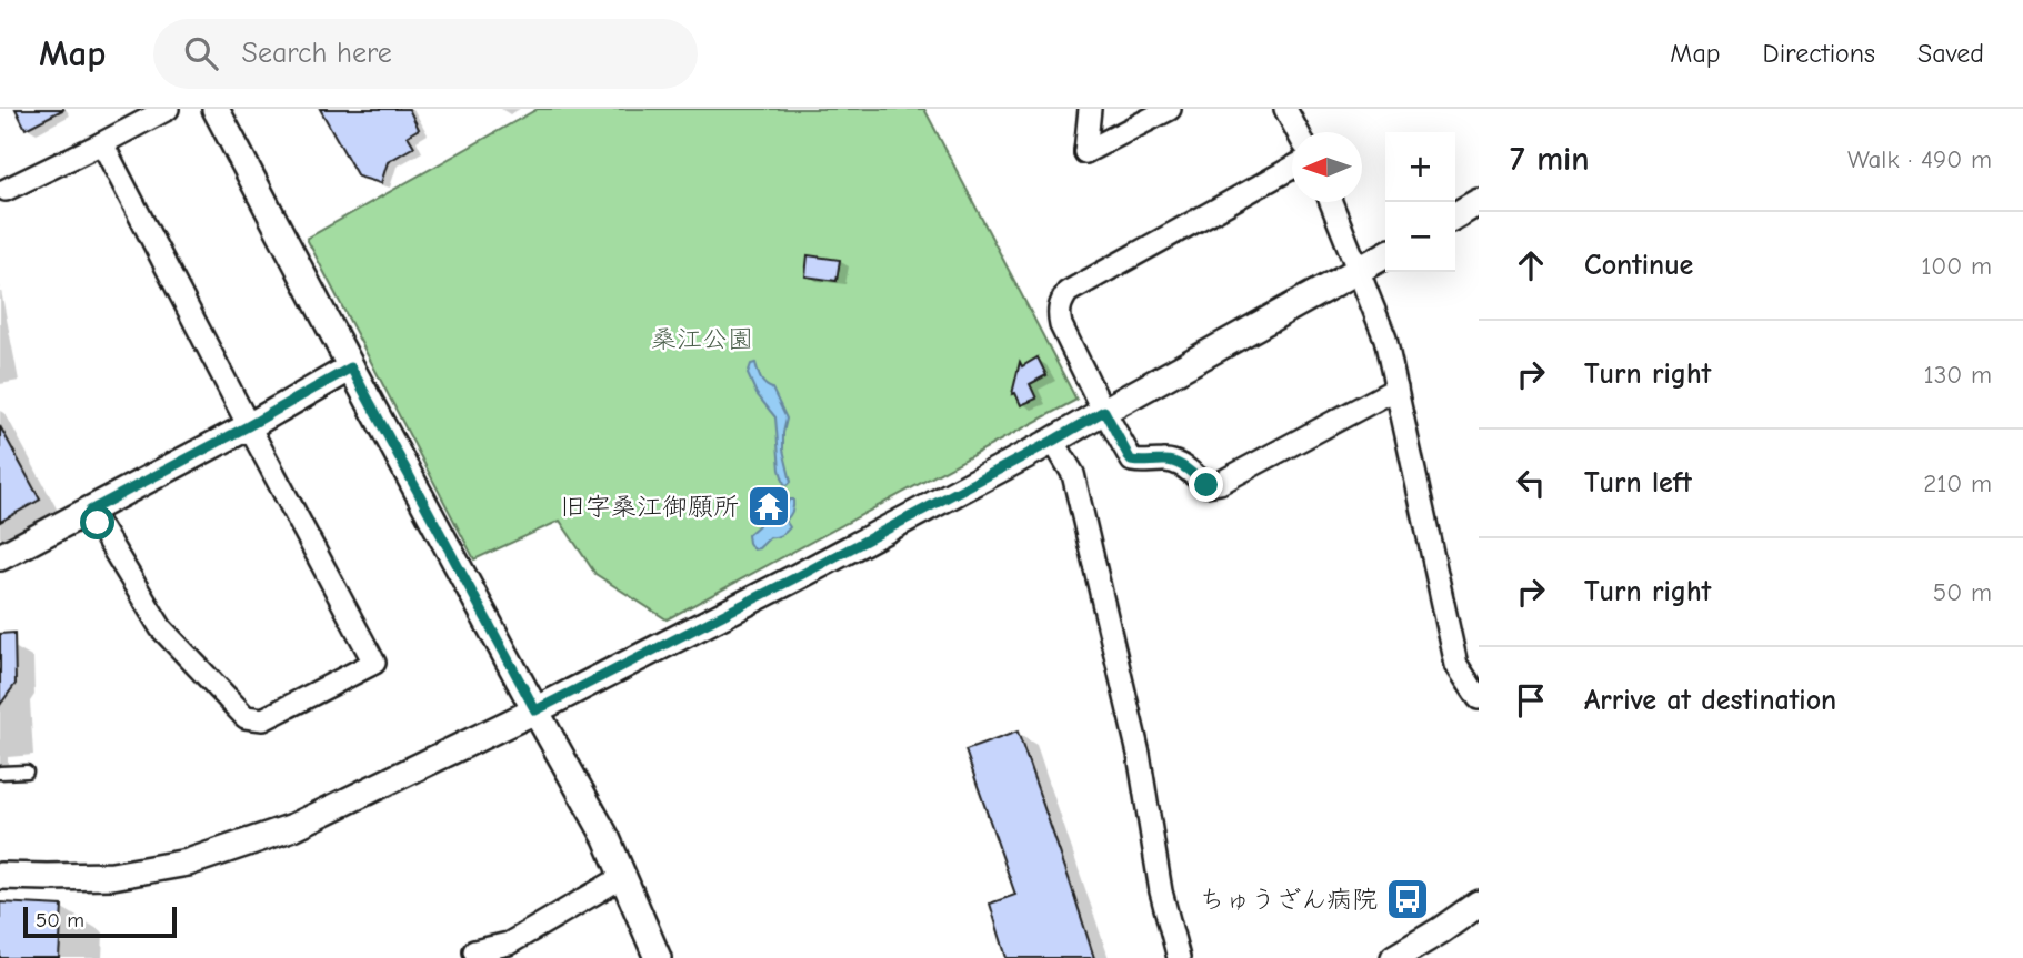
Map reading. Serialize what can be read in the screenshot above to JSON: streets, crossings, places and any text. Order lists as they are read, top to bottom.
{
  "parks": ["桑江公園"],
  "places": {
    "temple": ["旧字桑江御願所"],
    "bus stop": ["ちゅうざん病院"]
  },
  "scale_bar": "50 m",
  "north": "left",
  "page": {
    "header": "Map",
    "search": "Search here",
    "nav": ["Map", "Directions", "Saved"],
    "heading": ["7 min", "Walk · 490 m"],
    "map_buttons": ["+", "−"],
    "list": [
      ["Continue", "100 m"],
      ["Turn right", "130 m"],
      ["Turn left", "210 m"],
      ["Turn right", "50 m"],
      "Arrive at destination"
    ],
    "scale": "50 m"
  }
}
